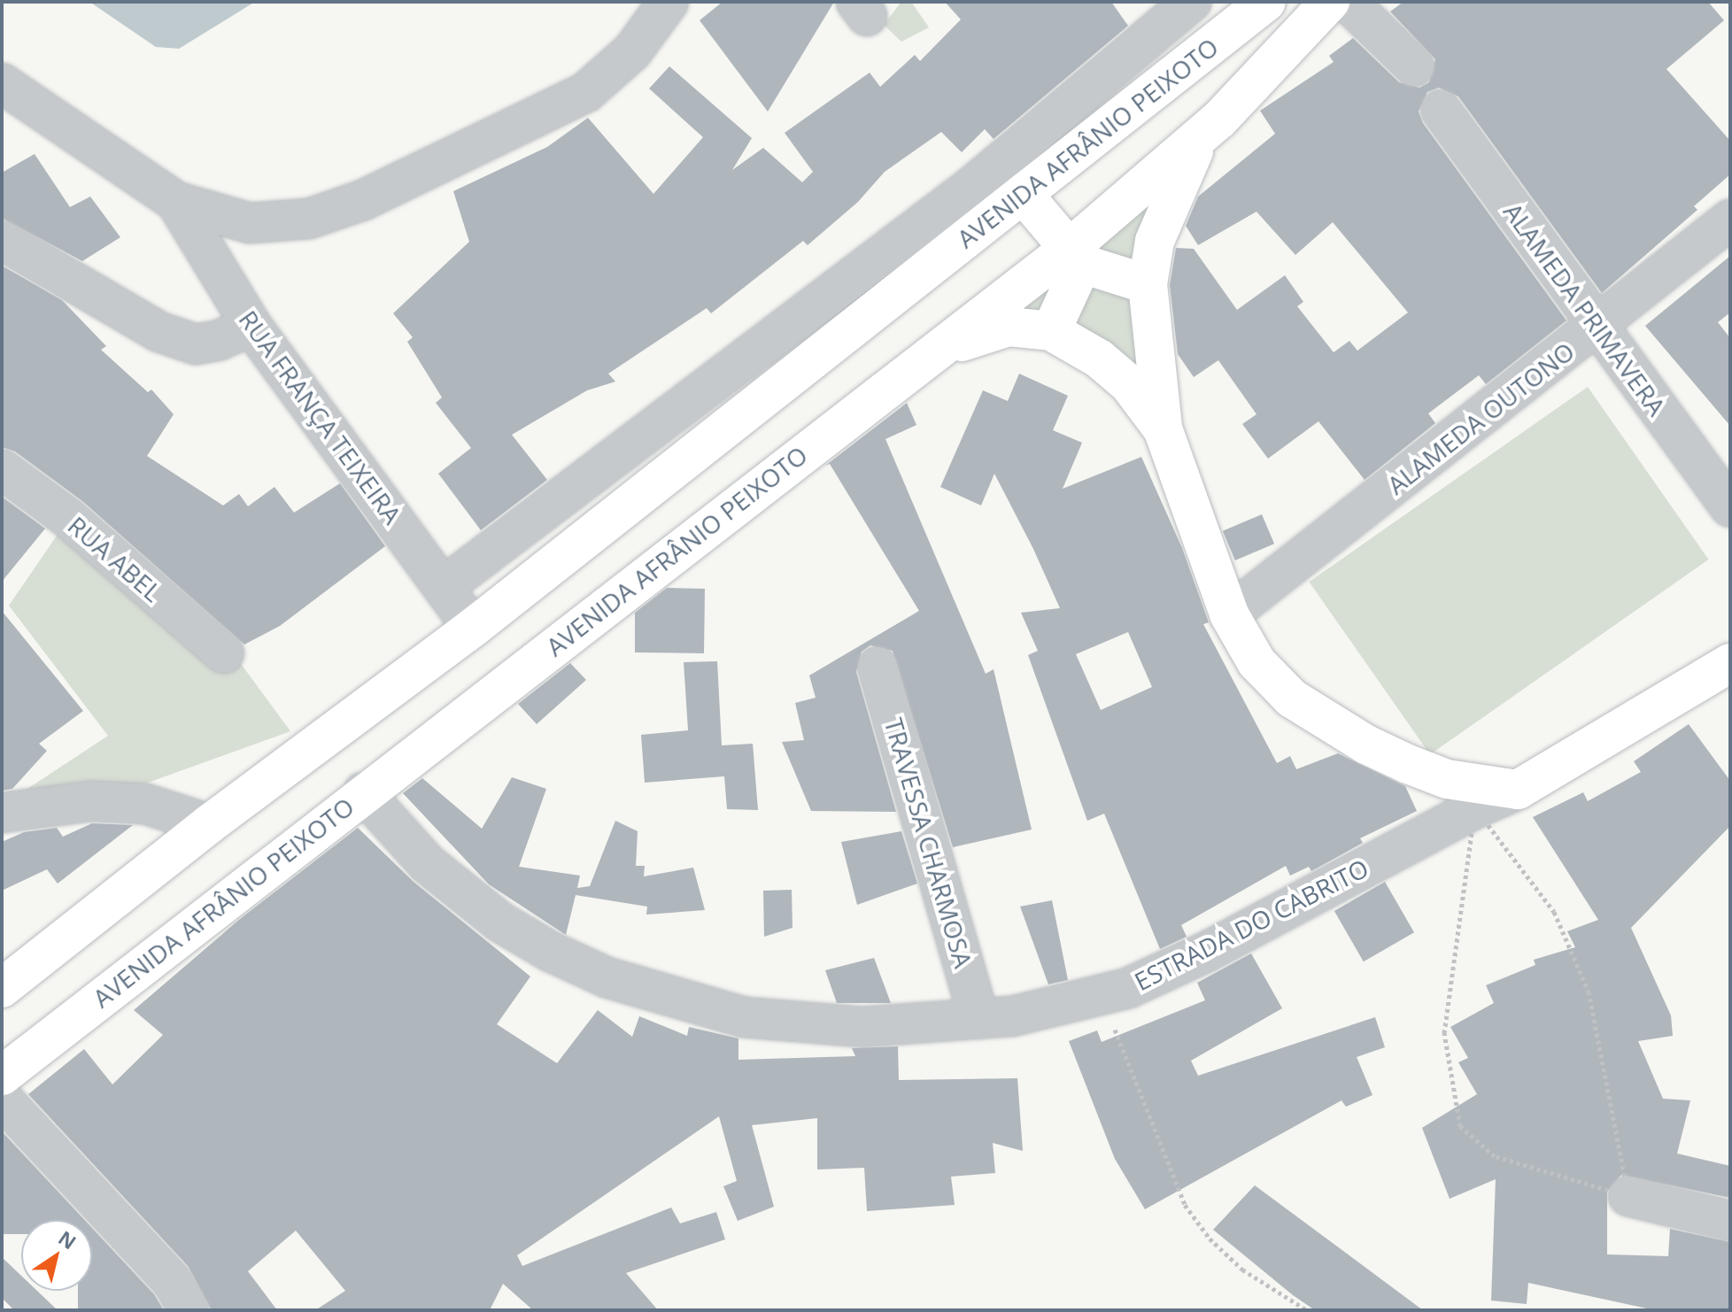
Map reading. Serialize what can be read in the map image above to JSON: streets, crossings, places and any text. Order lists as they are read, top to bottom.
{
  "streets": {
    "main road": ["AVENIDA AFRÂNIO PEIXOTO", "ESTRADA DO CABRITO"],
    "street": [
      "ALAMEDA PRIMAVERA",
      "RUA FRANÇA TEIXEIRA",
      "ALAMEDA OUTONO",
      "RUA ABEL",
      "TRAVESSA CHARMOSA"
    ]
  },
  "crossings": [
    ["AVENIDA AFRÂNIO PEIXOTO", "RUA FRANÇA TEIXEIRA"],
    ["AVENIDA AFRÂNIO PEIXOTO", "ESTRADA DO CABRITO"],
    ["ALAMEDA PRIMAVERA", "ALAMEDA OUTONO"],
    ["TRAVESSA CHARMOSA", "ESTRADA DO CABRITO"]
  ],
  "north": "top right"
}
